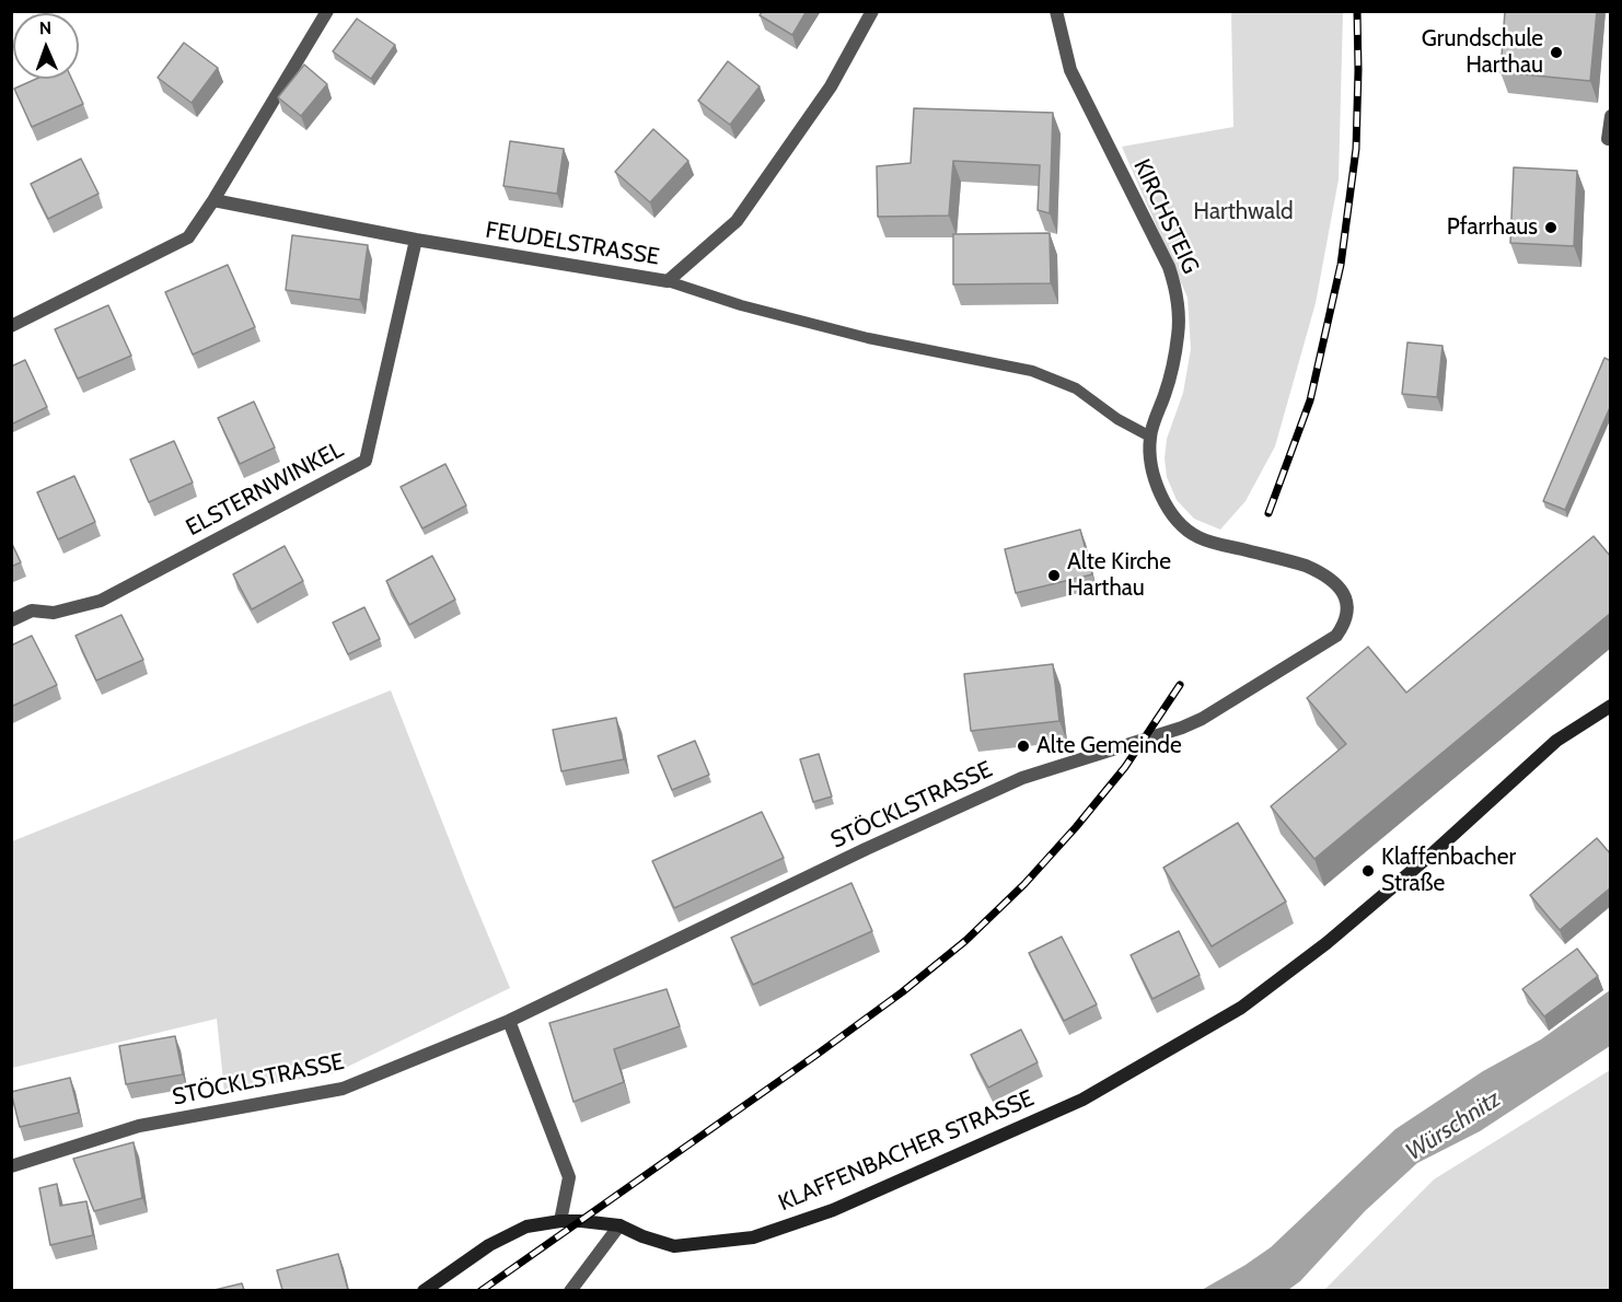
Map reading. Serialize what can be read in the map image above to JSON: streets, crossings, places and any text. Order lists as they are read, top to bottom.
{
  "streets": {
    "main road": ["KLAFFENBACHER STRASSE"],
    "street": [
      "KIRCHSTEIG",
      "FEUDELSTRASSE",
      "ELSTERNWINKEL",
      "STÖCKLSTRASSE"
    ]
  },
  "crossings": [
    ["KIRCHSTEIG", "STÖCKLSTRASSE"],
    ["FEUDELSTRASSE", "ELSTERNWINKEL"]
  ],
  "water": ["Würschnitz"],
  "parks": ["Harthwald"],
  "places": [
    "Grundschule Harthau",
    "Pfarrhaus",
    "Alte Kirche Harthau",
    "Alte Gemeinde",
    "Klaffenbacher Straße"
  ],
  "north": "top"
}
